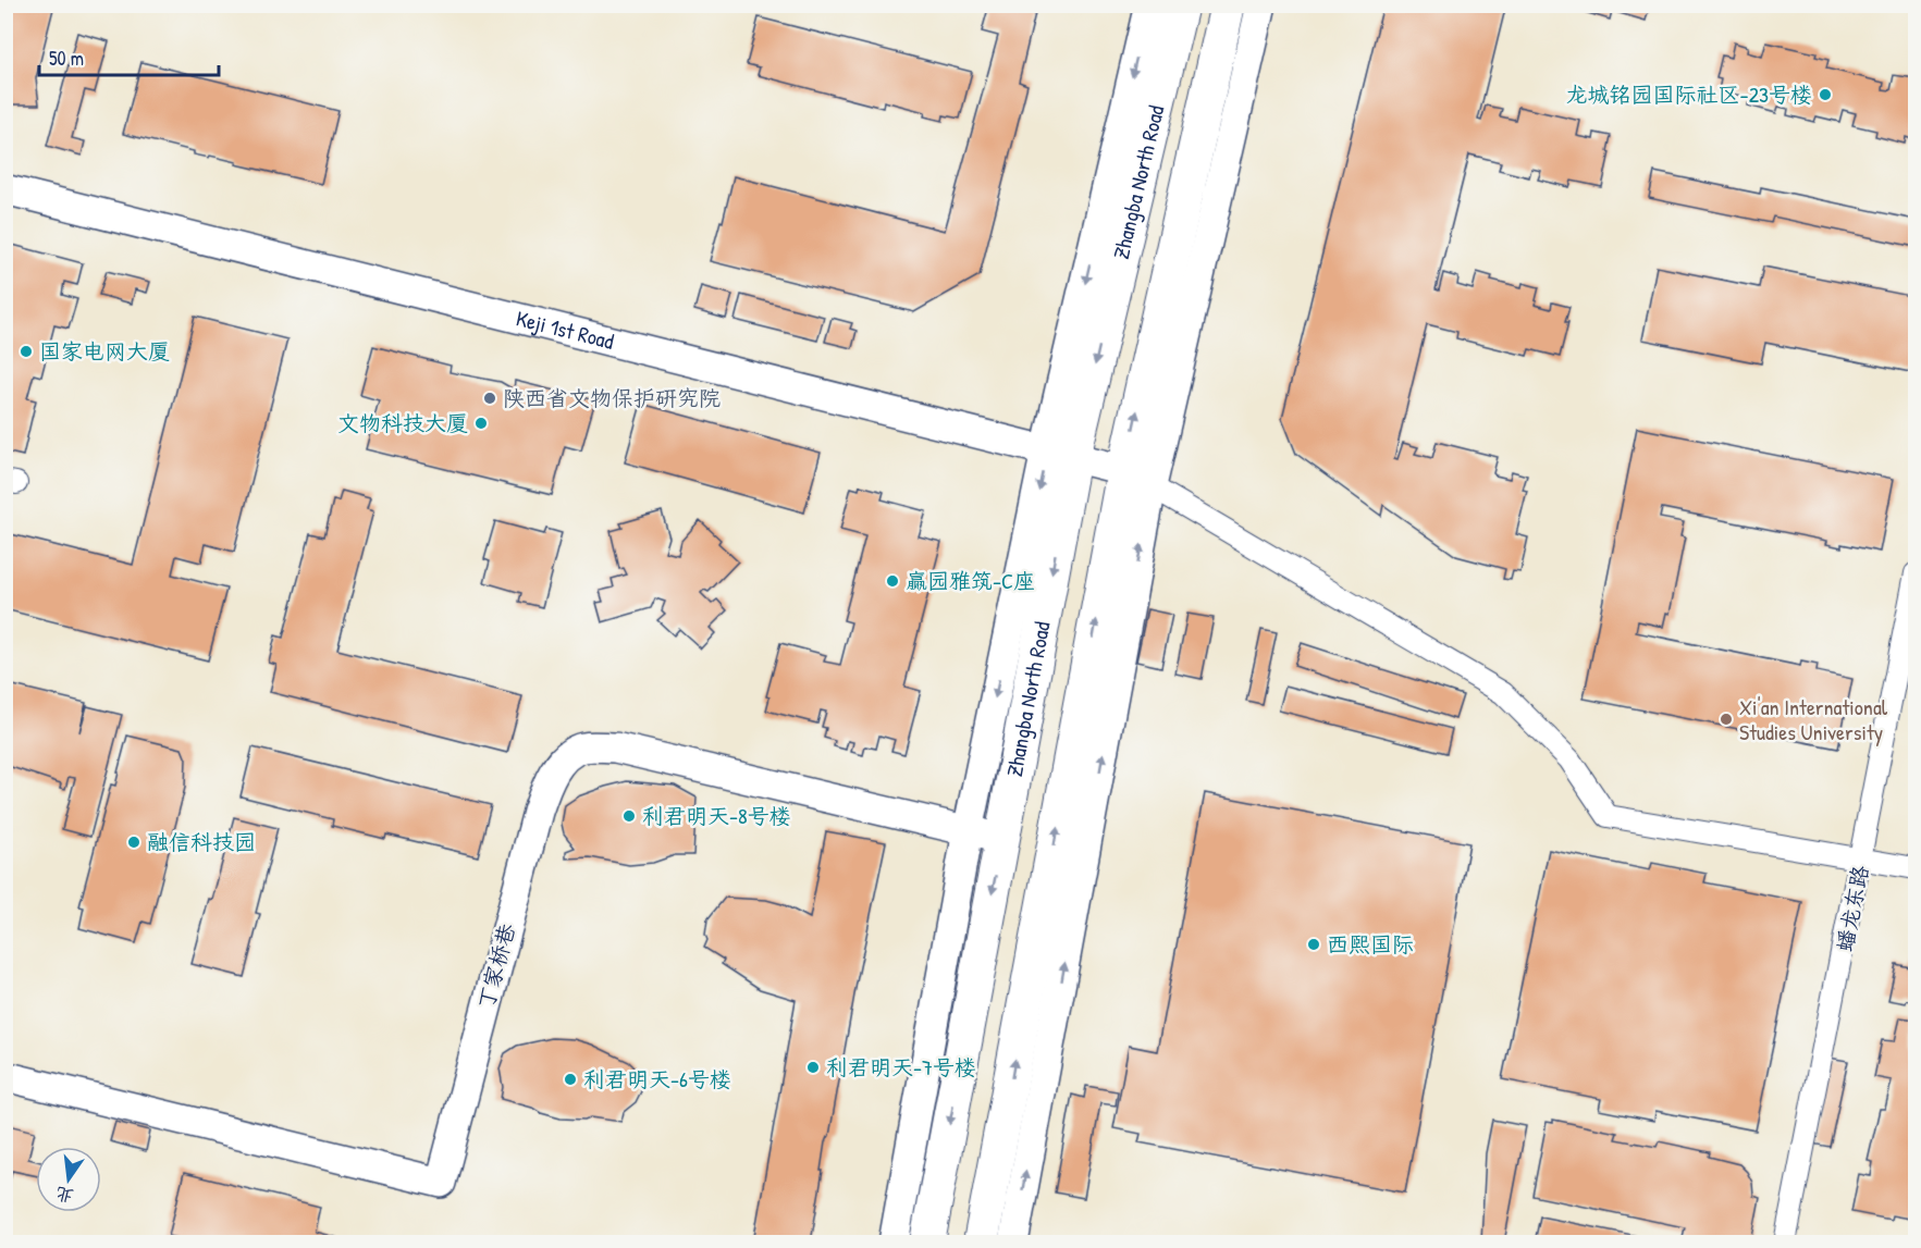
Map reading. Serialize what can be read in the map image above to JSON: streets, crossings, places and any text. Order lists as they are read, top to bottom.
{
  "streets": {
    "main road": ["Zhangba North Road", "Keji 1st Road", "丁家桥巷"],
    "street": ["蟠龙东路"]
  },
  "crossings": [
    ["Zhangba North Road", "Keji 1st Road"],
    ["Zhangba North Road", "丁家桥巷"]
  ],
  "places": [
    "龙城铭园国际社区-23号楼",
    "国家电网大厦",
    "陕西省文物保护研究院",
    "文物科技大厦",
    "赢园雅筑-C座",
    "Xi'an International Studies University",
    "利君明天-8号楼",
    "融信科技园",
    "西熙国际",
    "利君明天-7号楼",
    "利君明天-6号楼"
  ],
  "scale_bar": "50 m",
  "north": "bottom"
}
